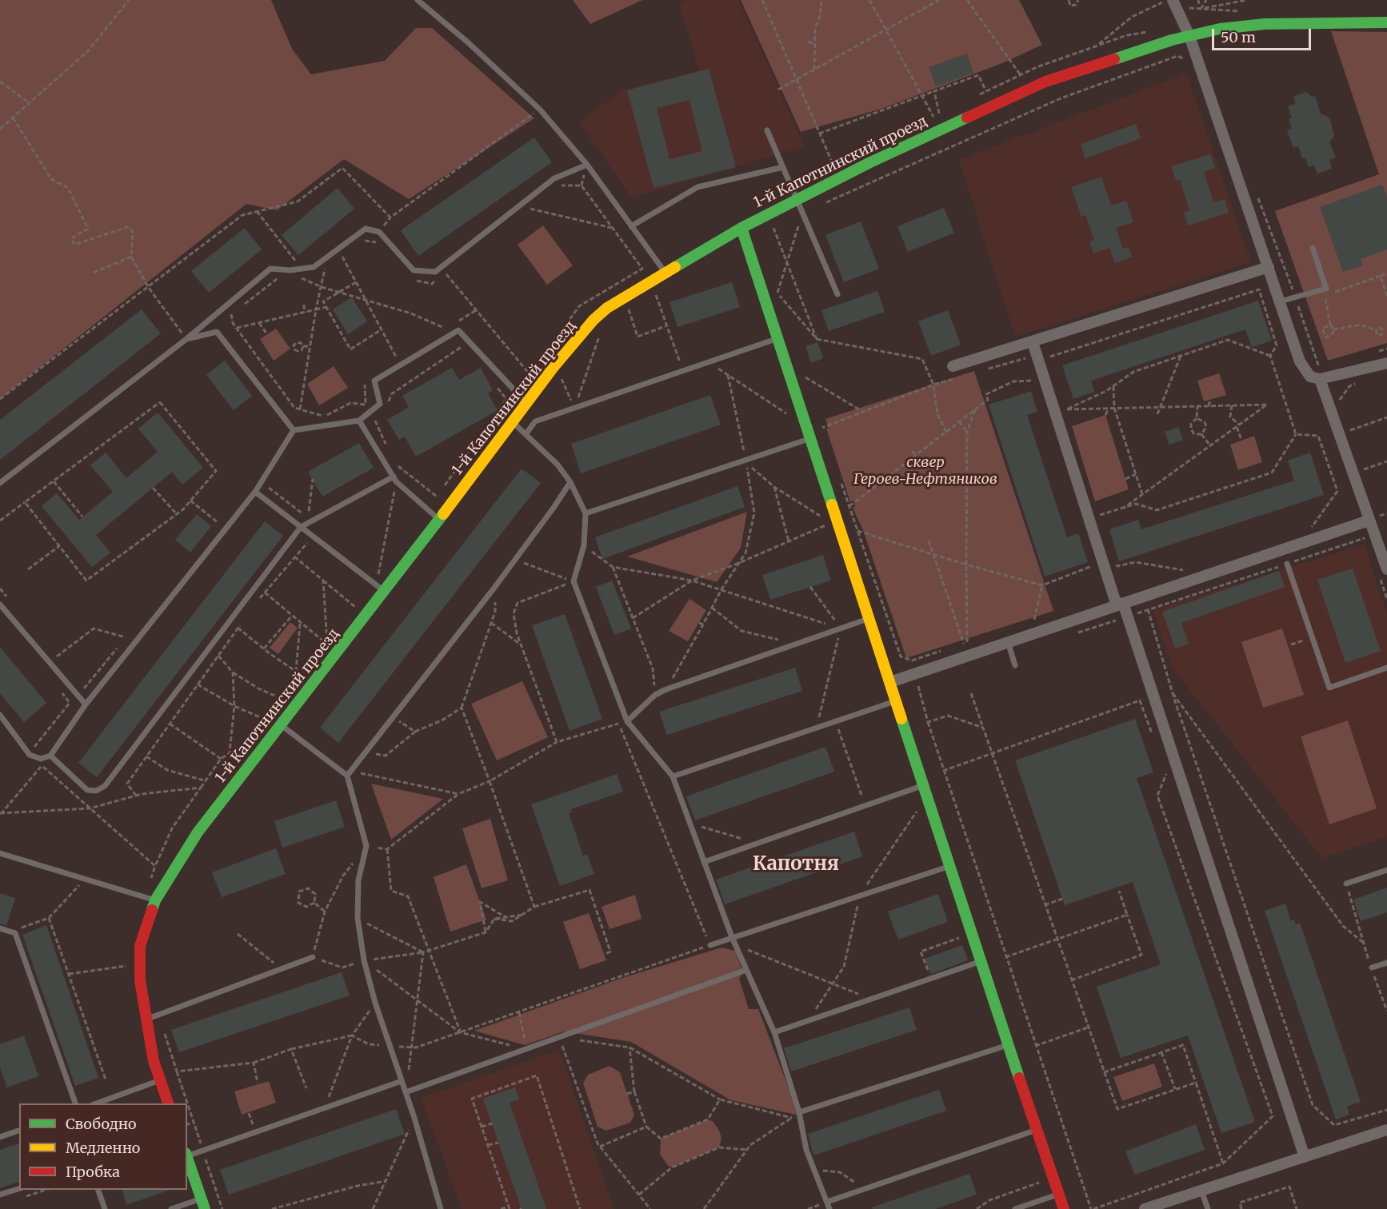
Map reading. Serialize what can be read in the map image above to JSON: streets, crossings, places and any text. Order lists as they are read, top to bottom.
{
  "streets": {
    "street": ["1-й Капотнинский проезд"]
  },
  "districts": ["Капотня"],
  "parks": ["сквер Героев-Нефтяников"],
  "legend": ["Свободно", "Медленно", "Пробка"],
  "scale_bar": "50 m"
}
